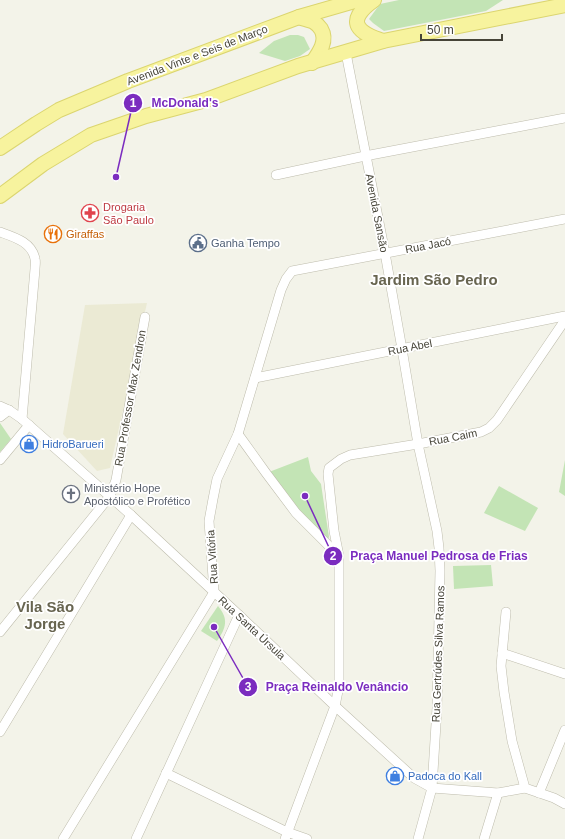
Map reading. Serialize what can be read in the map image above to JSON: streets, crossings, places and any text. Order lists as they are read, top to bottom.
{
  "streets": {
    "main road": ["Avenida Vinte e Seis de Março"],
    "street": [
      "Avenida Sansão",
      "Rua Jacó",
      "Rua Abel",
      "Rua Professor Max Zendron",
      "Rua Caim",
      "Rua Vitória",
      "Rua Santa Úrsula",
      "Rua Gertrúdes Silva Ramos"
    ]
  },
  "crossings": [
    ["Avenida Sansão", "Rua Jacó"],
    ["Avenida Sansão", "Rua Abel"],
    ["Avenida Sansão", "Rua Caim"],
    ["Avenida Sansão", "Rua Gertrúdes Silva Ramos"],
    ["Rua Jacó", "Rua Vitória"],
    ["Rua Abel", "Rua Vitória"],
    ["Rua Professor Max Zendron", "Rua Santa Úrsula"],
    ["Rua Caim", "Rua Gertrúdes Silva Ramos"],
    ["Rua Vitória", "Rua Santa Úrsula"],
    ["Rua Santa Úrsula", "Rua Gertrúdes Silva Ramos"]
  ],
  "districts": ["Jardim São Pedro", "Vila São Jorge"],
  "places": {
    "other": ["McDonald's", "Praça Manuel Pedrosa de Frias", "Praça Reinaldo Venâncio"],
    "pharmacy": ["Drogaria São Paulo"],
    "restaurant": ["Giraffas"],
    "public building": ["Ganha Tempo"],
    "shop": ["HidroBarueri", "Padoca do Kall"],
    "church": ["Ministério Hope Apostólico e Profético"]
  },
  "scale_bar": "50 m"
}
